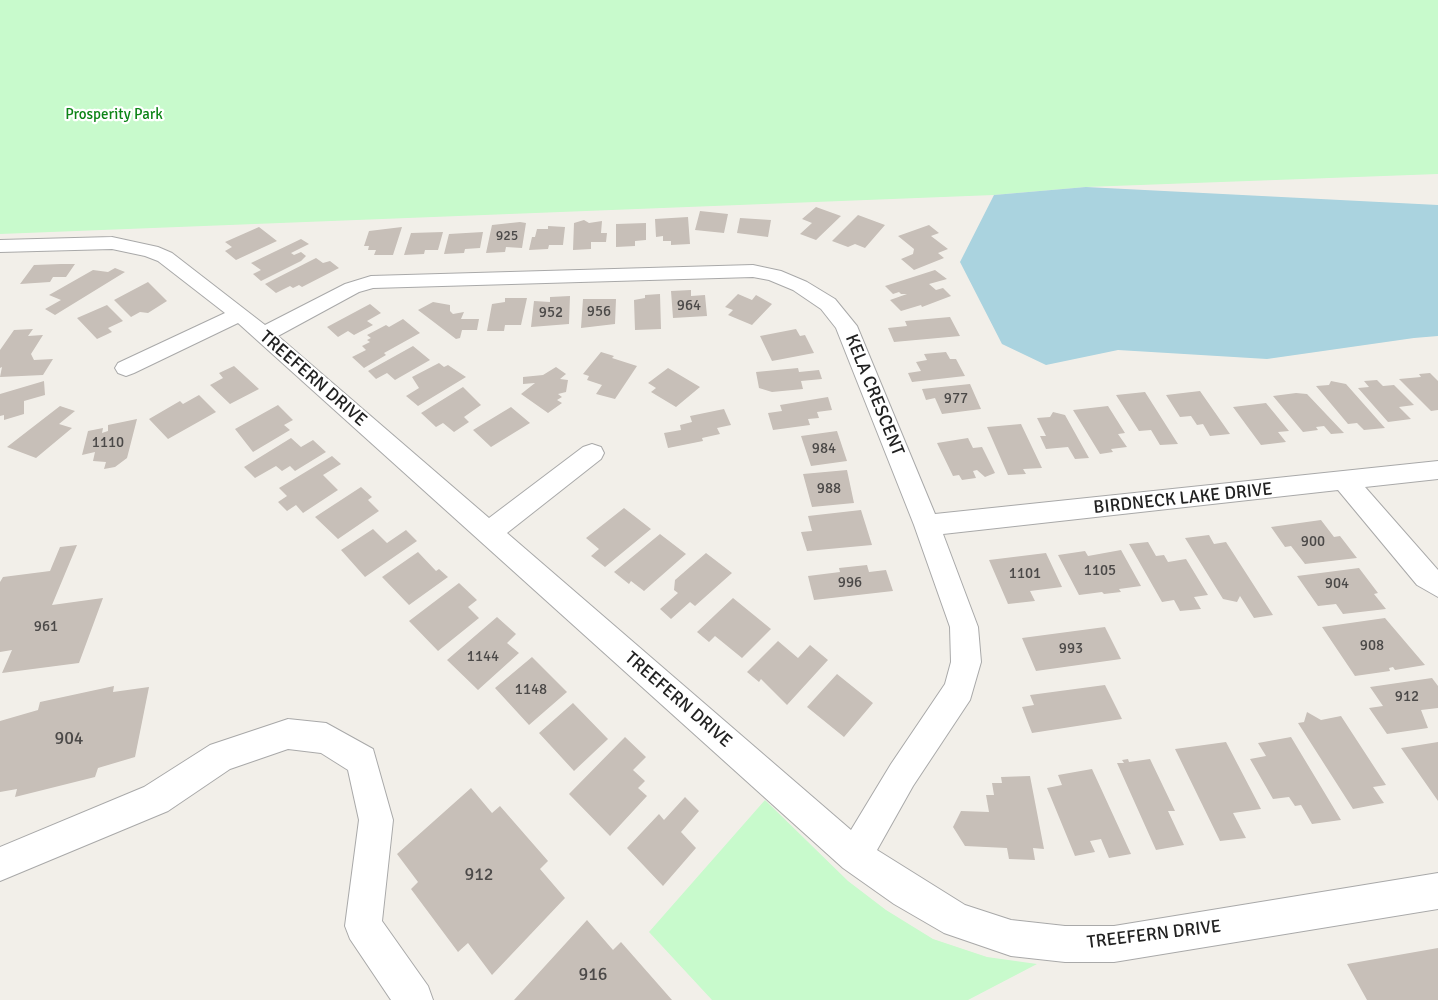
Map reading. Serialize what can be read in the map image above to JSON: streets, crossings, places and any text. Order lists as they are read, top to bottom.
{
  "streets": {
    "street": ["TREEFERN DRIVE", "KELA CRESCENT", "BIRDNECK LAKE DRIVE"]
  },
  "crossings": [
    ["TREEFERN DRIVE", "KELA CRESCENT"],
    ["KELA CRESCENT", "BIRDNECK LAKE DRIVE"]
  ],
  "parks": ["Prosperity Park"],
  "house_numbers": [
    "925",
    "964",
    "956",
    "952",
    "977",
    "1110",
    "984",
    "988",
    "900",
    "1105",
    "1101",
    "996",
    "904",
    "961",
    "908",
    "993",
    "1144",
    "1148",
    "912",
    "904",
    "912",
    "916"
  ]
}
